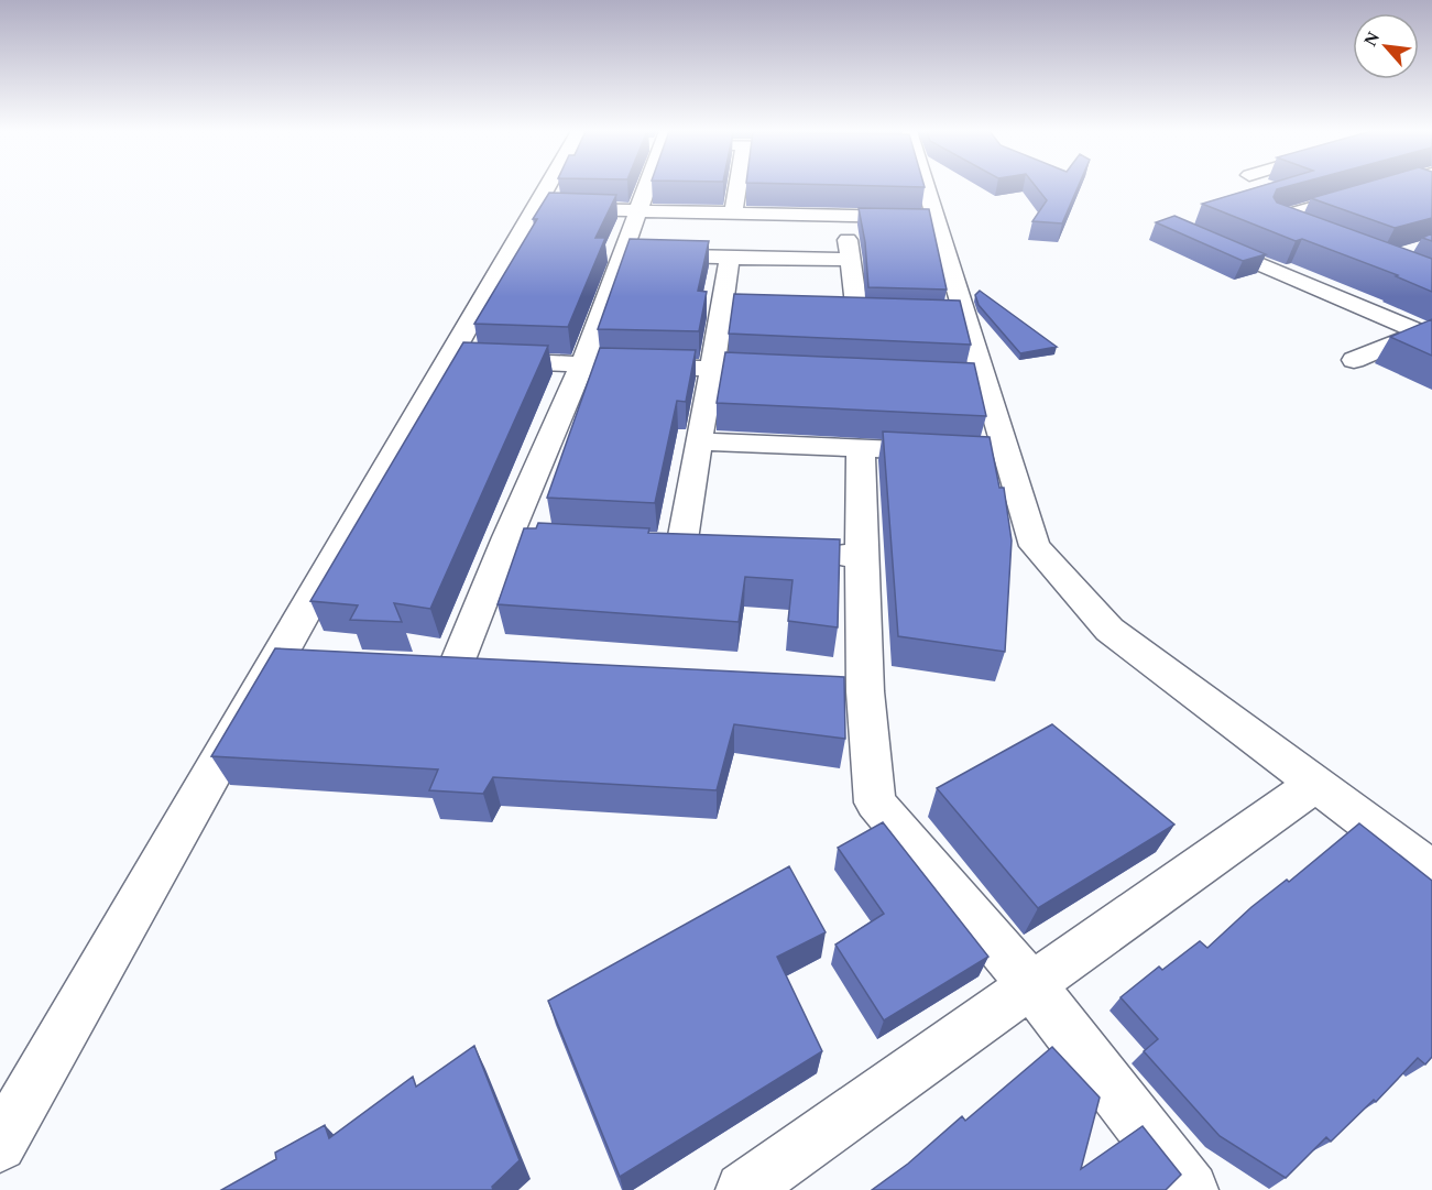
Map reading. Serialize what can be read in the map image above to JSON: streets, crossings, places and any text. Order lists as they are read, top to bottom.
{
  "north": "top left"
}
